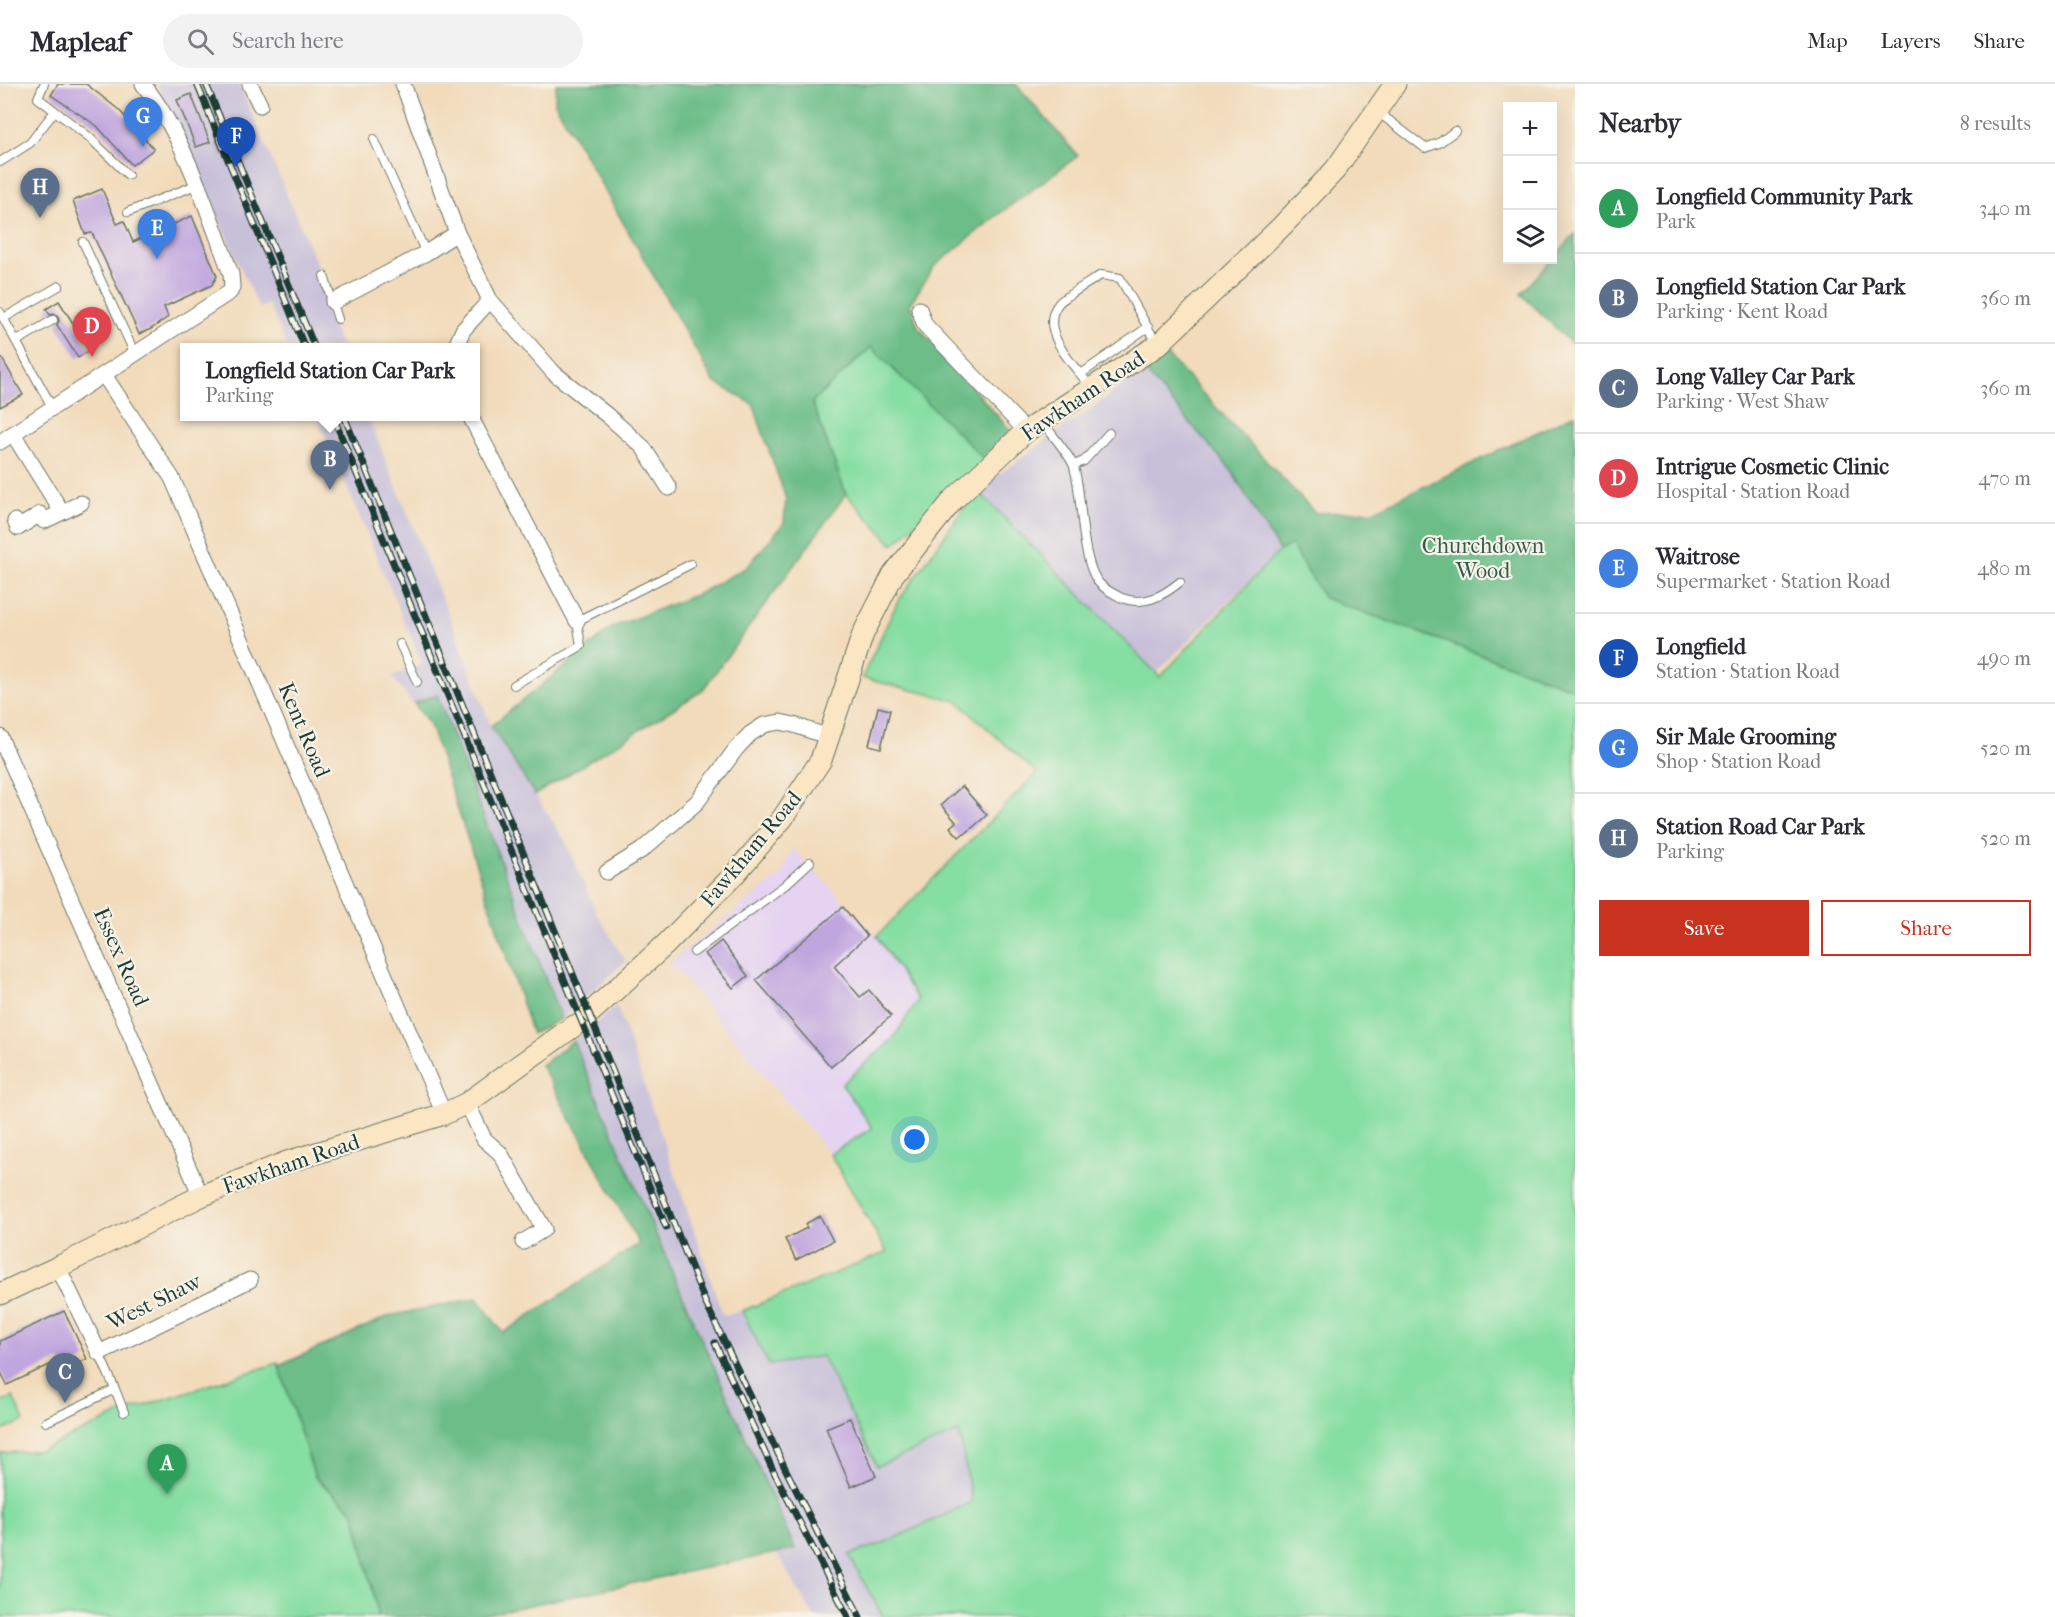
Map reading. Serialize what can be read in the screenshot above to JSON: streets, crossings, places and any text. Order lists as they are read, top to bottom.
{
  "streets": {
    "street": [
      "Fawkham Road",
      "Kent Road",
      "Essex Road",
      "West Shaw"
    ]
  },
  "crossings": [
    ["Fawkham Road", "Kent Road"],
    ["Fawkham Road", "Essex Road"],
    ["Fawkham Road", "West Shaw"]
  ],
  "parks": ["Churchdown Wood"],
  "page": {
    "header": "Mapleaf",
    "search": "Search here",
    "nav": ["Map", "Layers", "Share"],
    "heading": ["Nearby", "8 results"],
    "pins": [
      "G",
      "F",
      "H",
      "E",
      "D",
      "B",
      "C",
      "A"
    ],
    "map_buttons": ["+", "−"],
    "list": [
      {
        "mark": "A",
        "name": "Longfield Community Park",
        "note": "Park",
        "value": "340 m"
      },
      {
        "mark": "B",
        "name": "Longfield Station Car Park",
        "note": "Parking · Kent Road",
        "value": "360 m"
      },
      {
        "mark": "C",
        "name": "Long Valley Car Park",
        "note": "Parking · West Shaw",
        "value": "360 m"
      },
      {
        "mark": "D",
        "name": "Intrigue Cosmetic Clinic",
        "note": "Hospital · Station Road",
        "value": "470 m"
      },
      {
        "mark": "E",
        "name": "Waitrose",
        "note": "Supermarket · Station Road",
        "value": "480 m"
      },
      {
        "mark": "F",
        "name": "Longfield",
        "note": "Station · Station Road",
        "value": "490 m"
      },
      {
        "mark": "G",
        "name": "Sir Male Grooming",
        "note": "Shop · Station Road",
        "value": "520 m"
      },
      {
        "mark": "H",
        "name": "Station Road Car Park",
        "note": "Parking",
        "value": "520 m"
      }
    ],
    "popup": ["Longfield Station Car Park", "Parking"],
    "buttons": ["Save", "Share"]
  }
}
